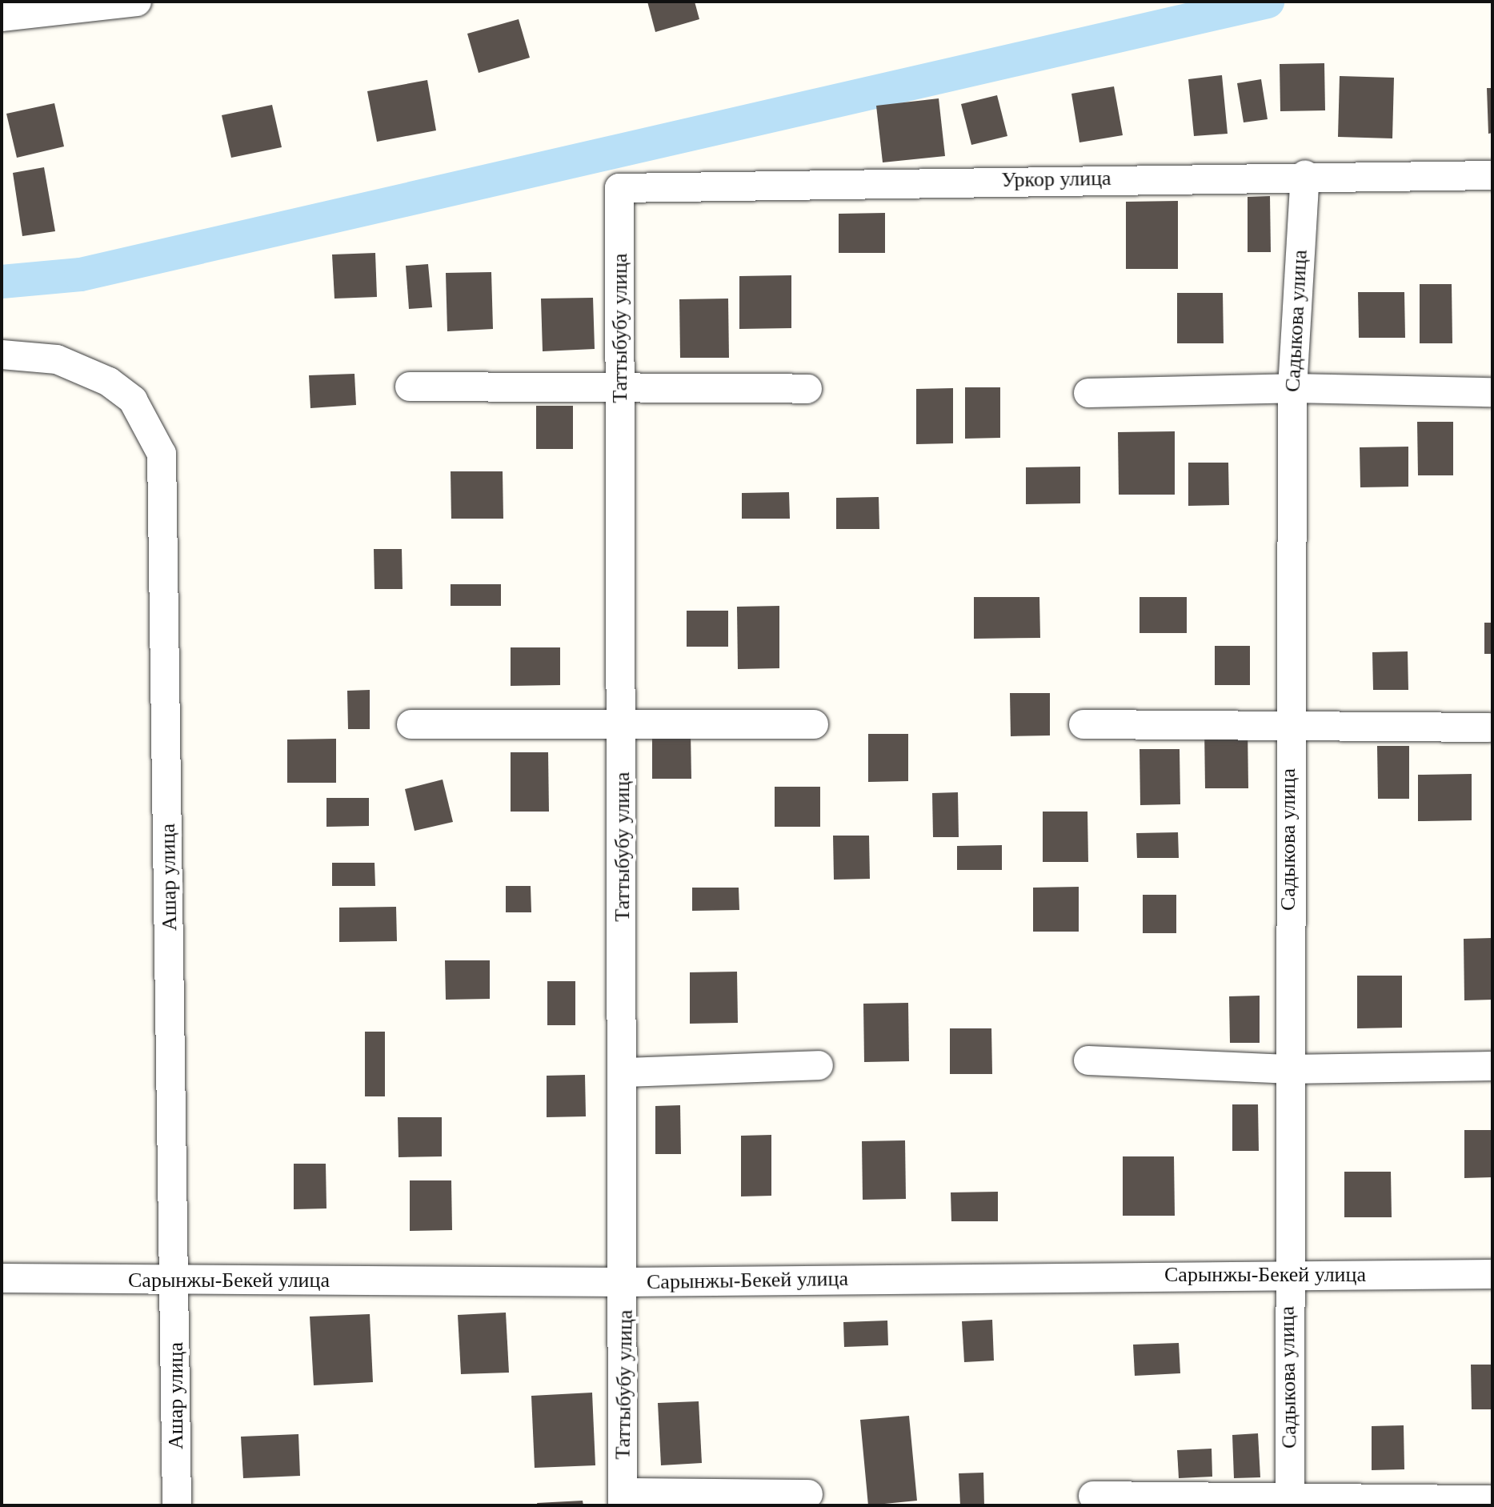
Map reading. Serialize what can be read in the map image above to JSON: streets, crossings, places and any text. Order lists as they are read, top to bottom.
{
  "streets": {
    "street": [
      "Уркор улица",
      "Садыкова улица",
      "Таттыбубу улица",
      "Ашар улица",
      "Сарынжы-Бекей улица"
    ]
  },
  "crossings": [
    ["Уркор улица", "Садыкова улица"],
    ["Уркор улица", "Таттыбубу улица"],
    ["Садыкова улица", "Сарынжы-Бекей улица"],
    ["Таттыбубу улица", "Сарынжы-Бекей улица"],
    ["Ашар улица", "Сарынжы-Бекей улица"]
  ]
}
